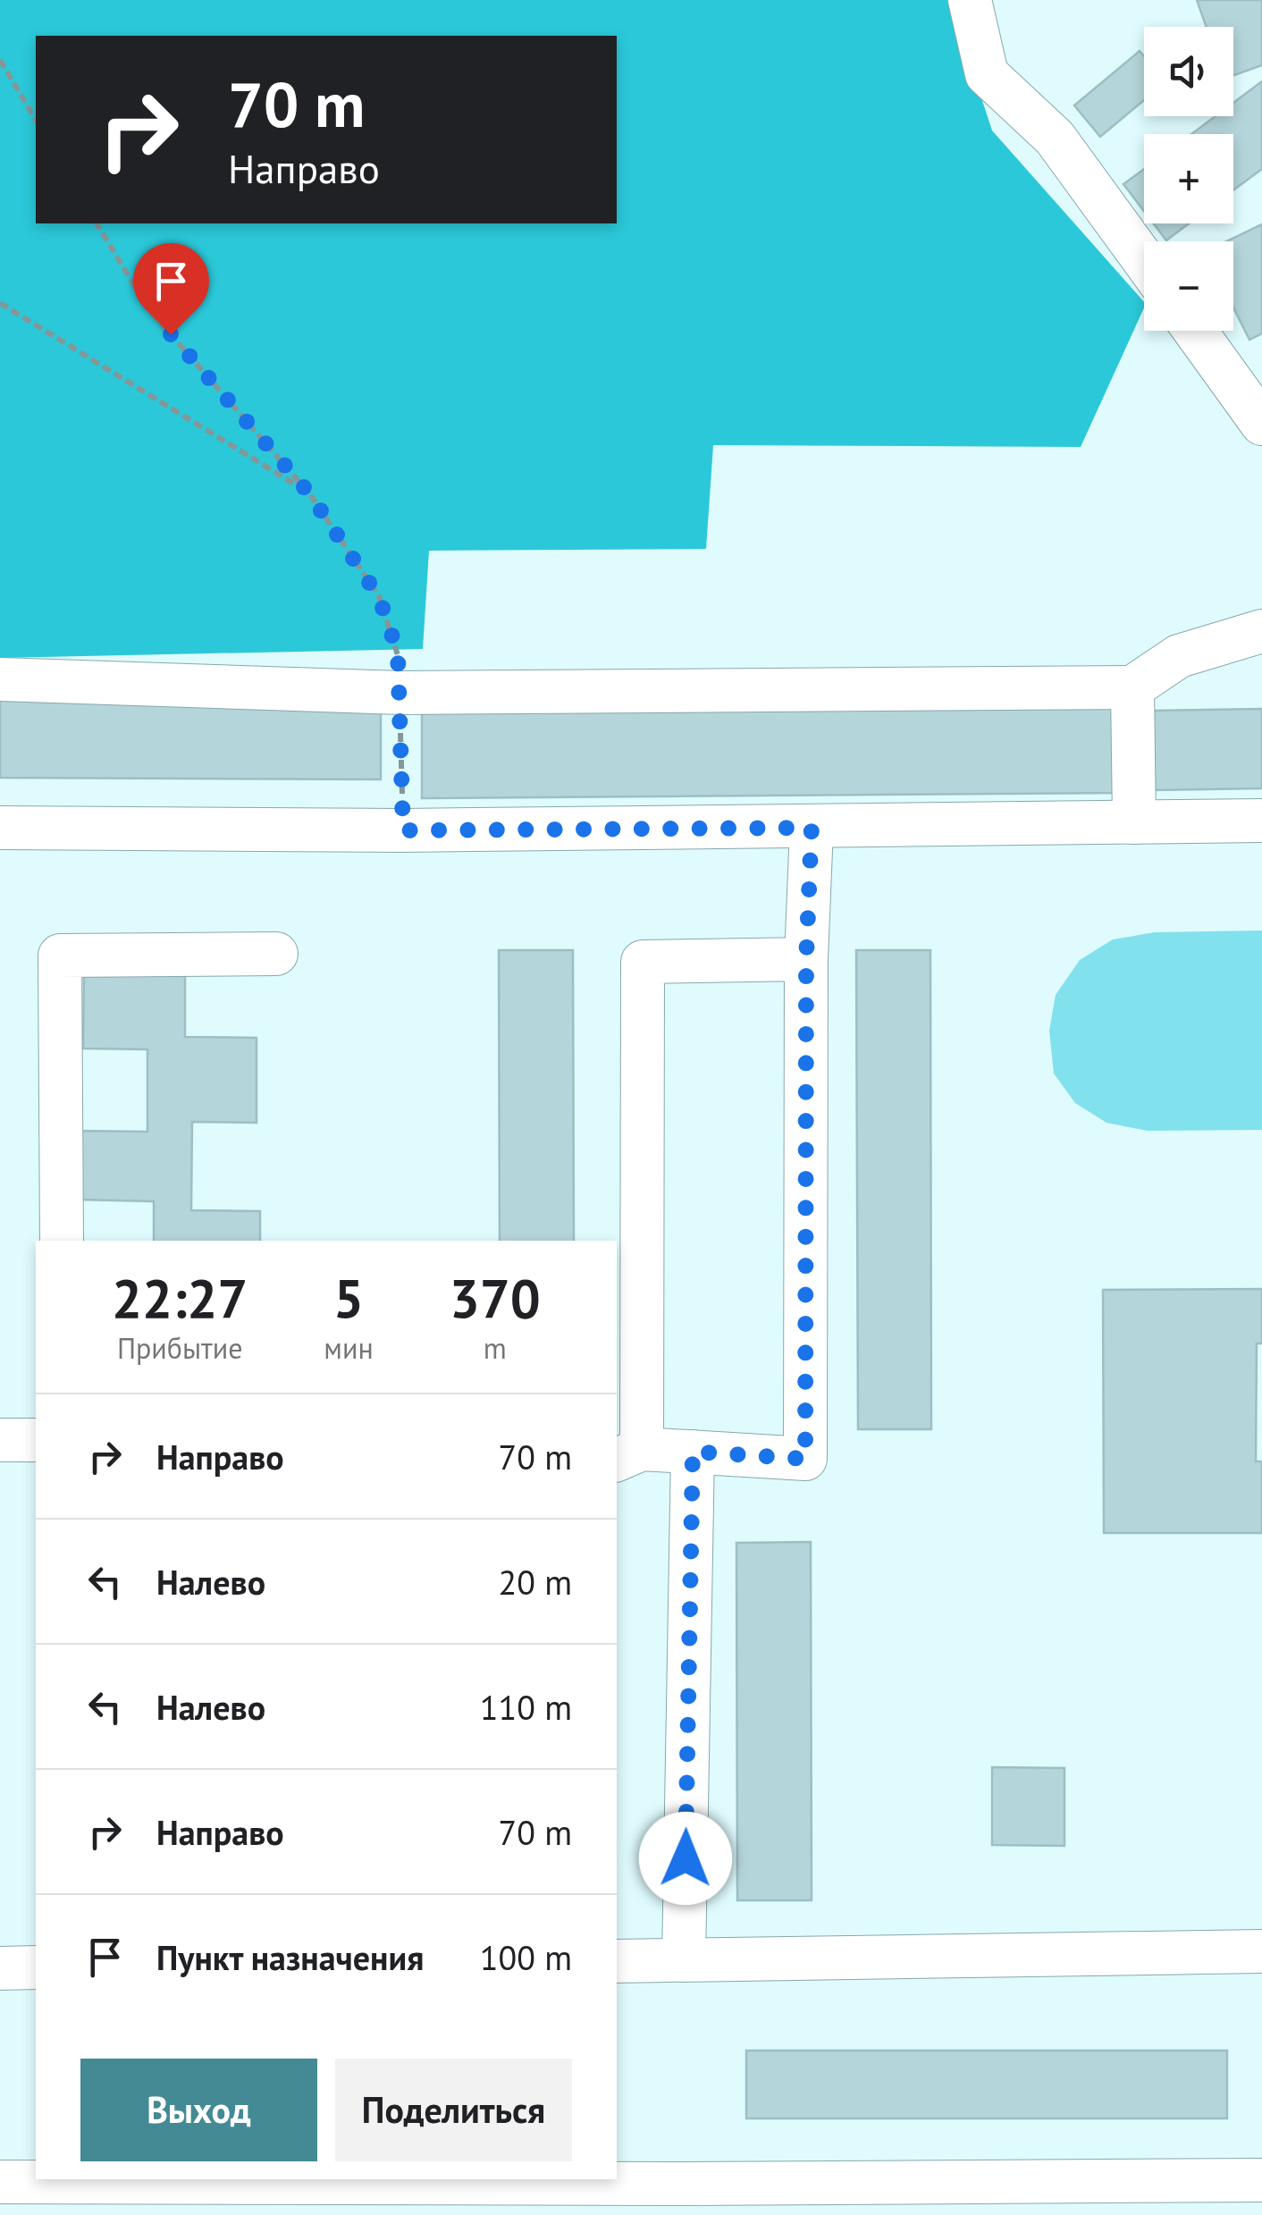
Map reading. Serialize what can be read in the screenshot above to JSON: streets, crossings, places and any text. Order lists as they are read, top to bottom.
{
  "page": {
    "map_buttons": ["+", "−"],
    "turn": ["70 m", "Направо"],
    "eta": [
      "22:27",
      "Прибытие",
      "5",
      "мин",
      "370",
      "m"
    ],
    "list": [
      {
        "name": "Направо",
        "value": "70 m"
      },
      {
        "name": "Налево",
        "value": "20 m"
      },
      {
        "name": "Налево",
        "value": "110 m"
      },
      {
        "name": "Направо",
        "value": "70 m"
      },
      {
        "name": "Пункт назначения",
        "value": "100 m"
      }
    ],
    "buttons": ["Выход", "Поделиться"]
  }
}
